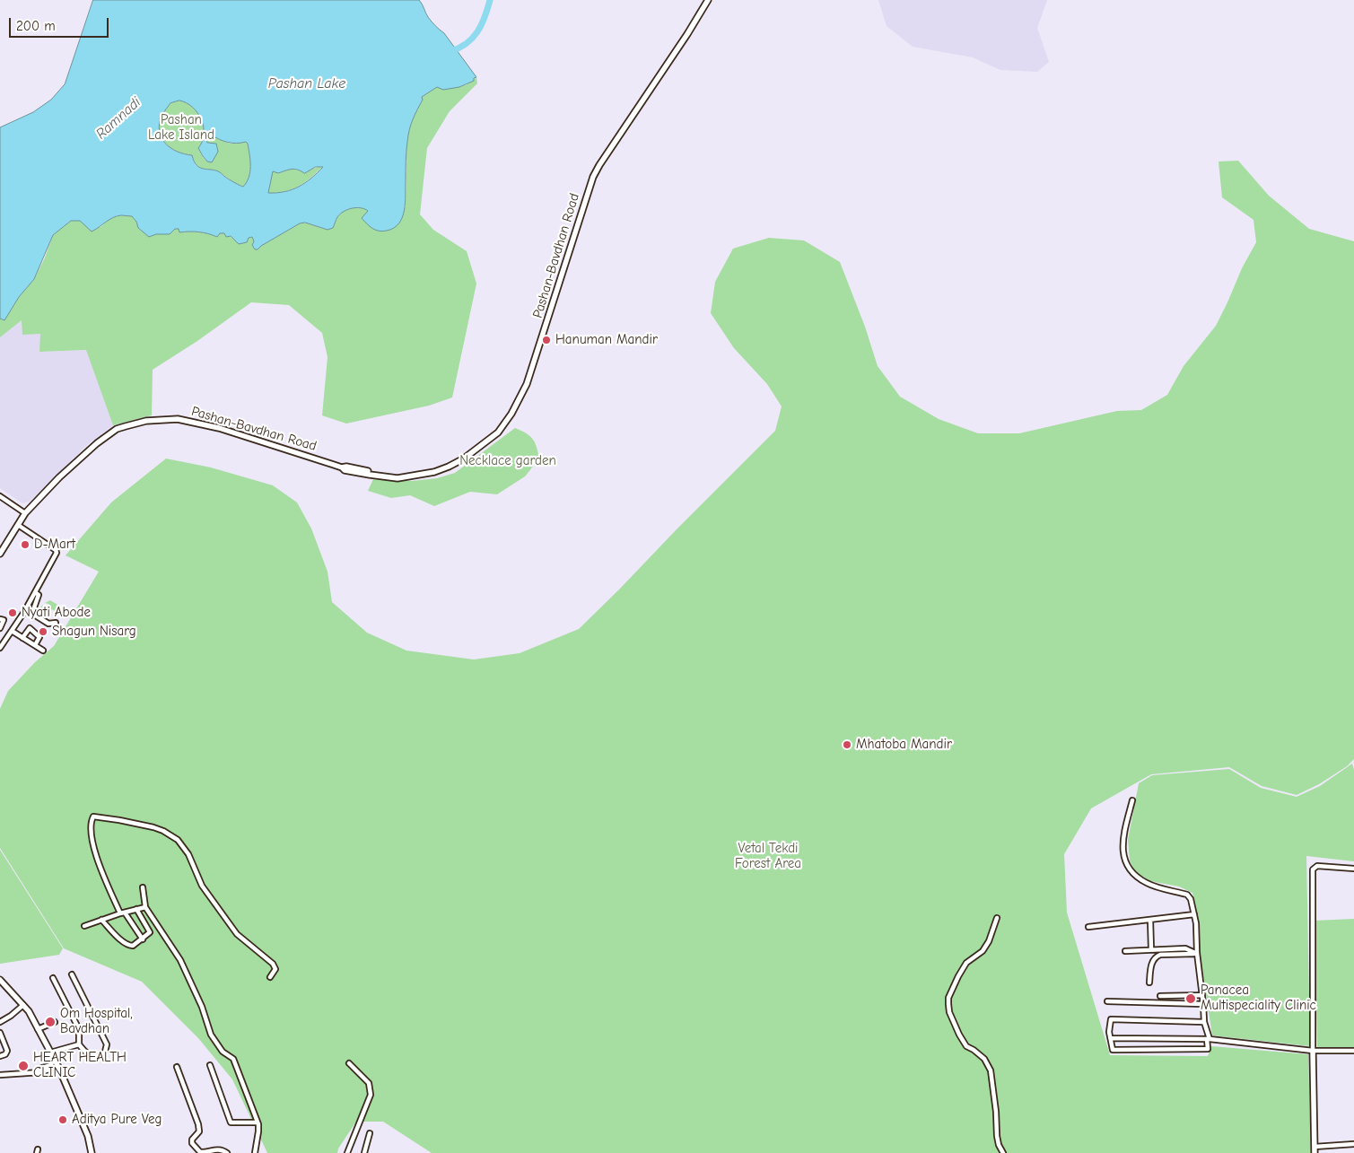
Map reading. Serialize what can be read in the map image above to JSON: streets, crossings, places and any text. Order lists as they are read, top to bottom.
{
  "streets": {
    "main road": ["Pashan-Bavdhan Road"]
  },
  "water": ["Pashan Lake", "Ramnadi"],
  "parks": ["Pashan Lake Island", "Necklace garden", "Vetal Tekdi Forest Area"],
  "places": [
    "Hanuman Mandir",
    "D-Mart",
    "Nyati Abode",
    "Shagun Nisarg",
    "Mhatoba Mandir",
    "Panacea Multispeciality Clinic",
    "Om Hospital, Bavdhan",
    "HEART HEALTH CLINIC",
    "Aditya Pure Veg"
  ],
  "scale_bar": "200 m"
}
